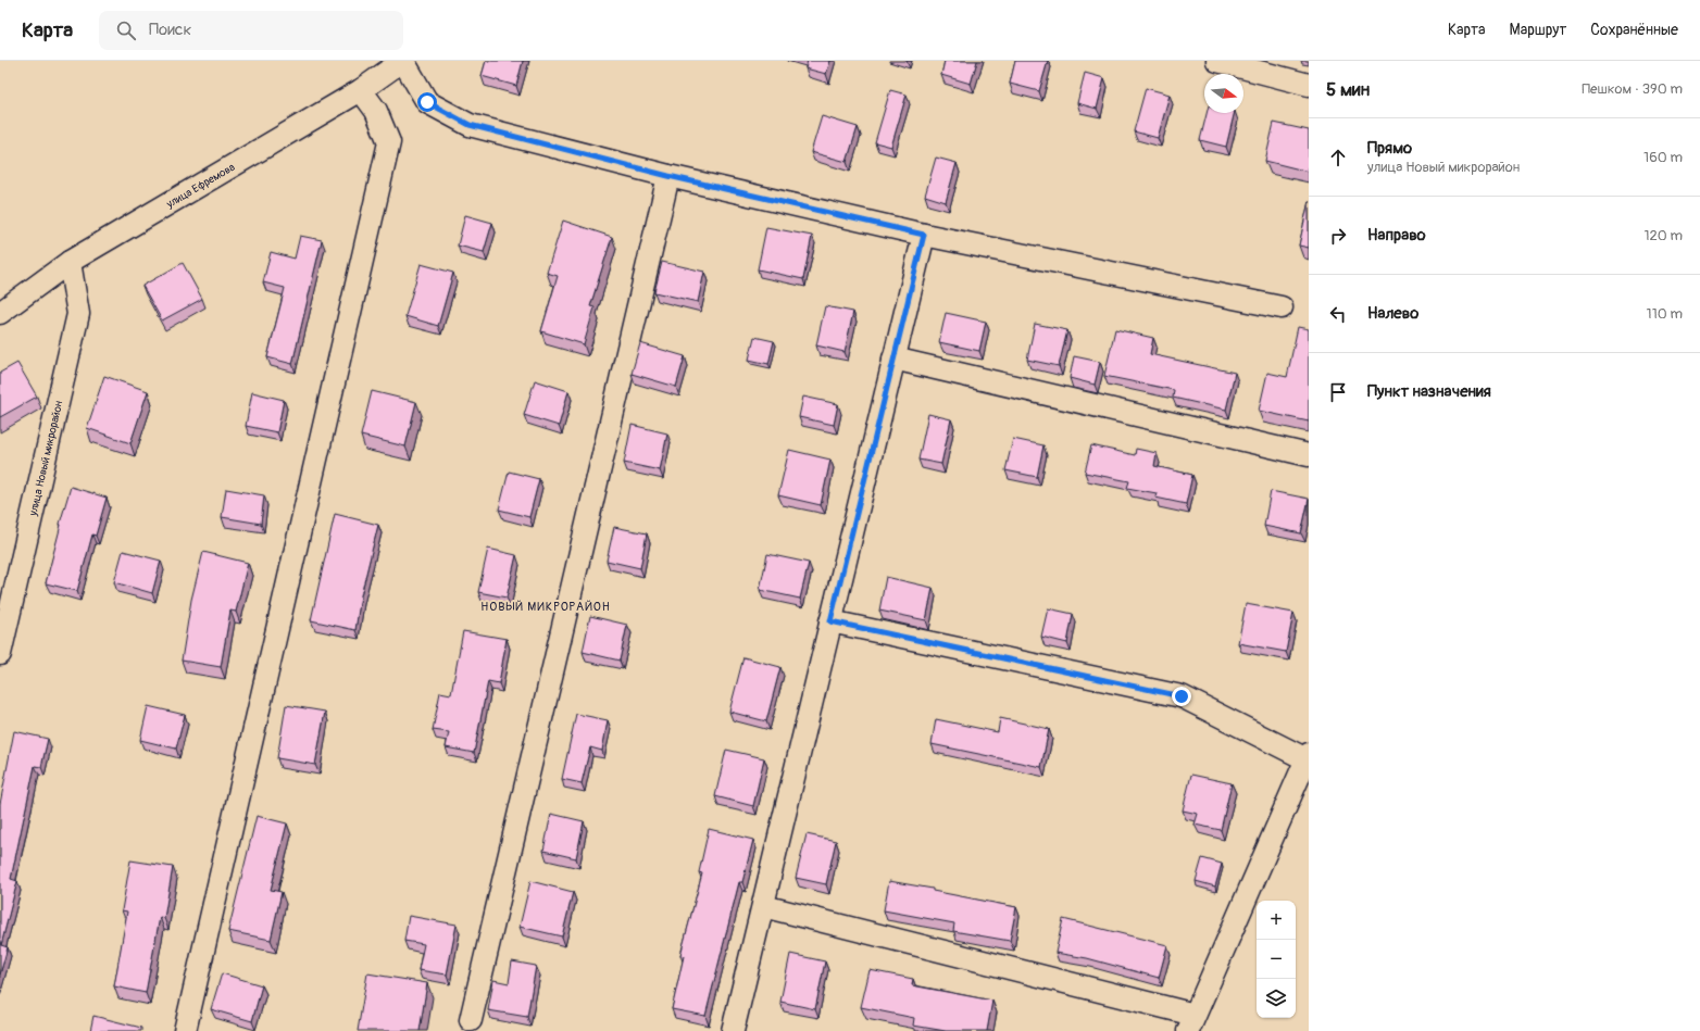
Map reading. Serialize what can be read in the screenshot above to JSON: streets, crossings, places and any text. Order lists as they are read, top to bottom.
{
  "streets": {
    "street": ["улица Ефремова", "улица Новый микрорайон"]
  },
  "crossings": [
    ["улица Ефремова", "улица Новый микрорайон"]
  ],
  "districts": ["НОВЫЙ МИКРОРАЙОН"],
  "north": "right",
  "page": {
    "header": "Карта",
    "search": "Поиск",
    "nav": ["Карта", "Маршрут", "Сохранённые"],
    "heading": ["5 мин", "Пешком · 390 m"],
    "list": [
      ["Прямо", "улица Новый микрорайон", "160 m"],
      ["Направо", "120 m"],
      ["Налево", "110 m"],
      "Пункт назначения"
    ],
    "map_buttons": ["+", "−"]
  }
}
